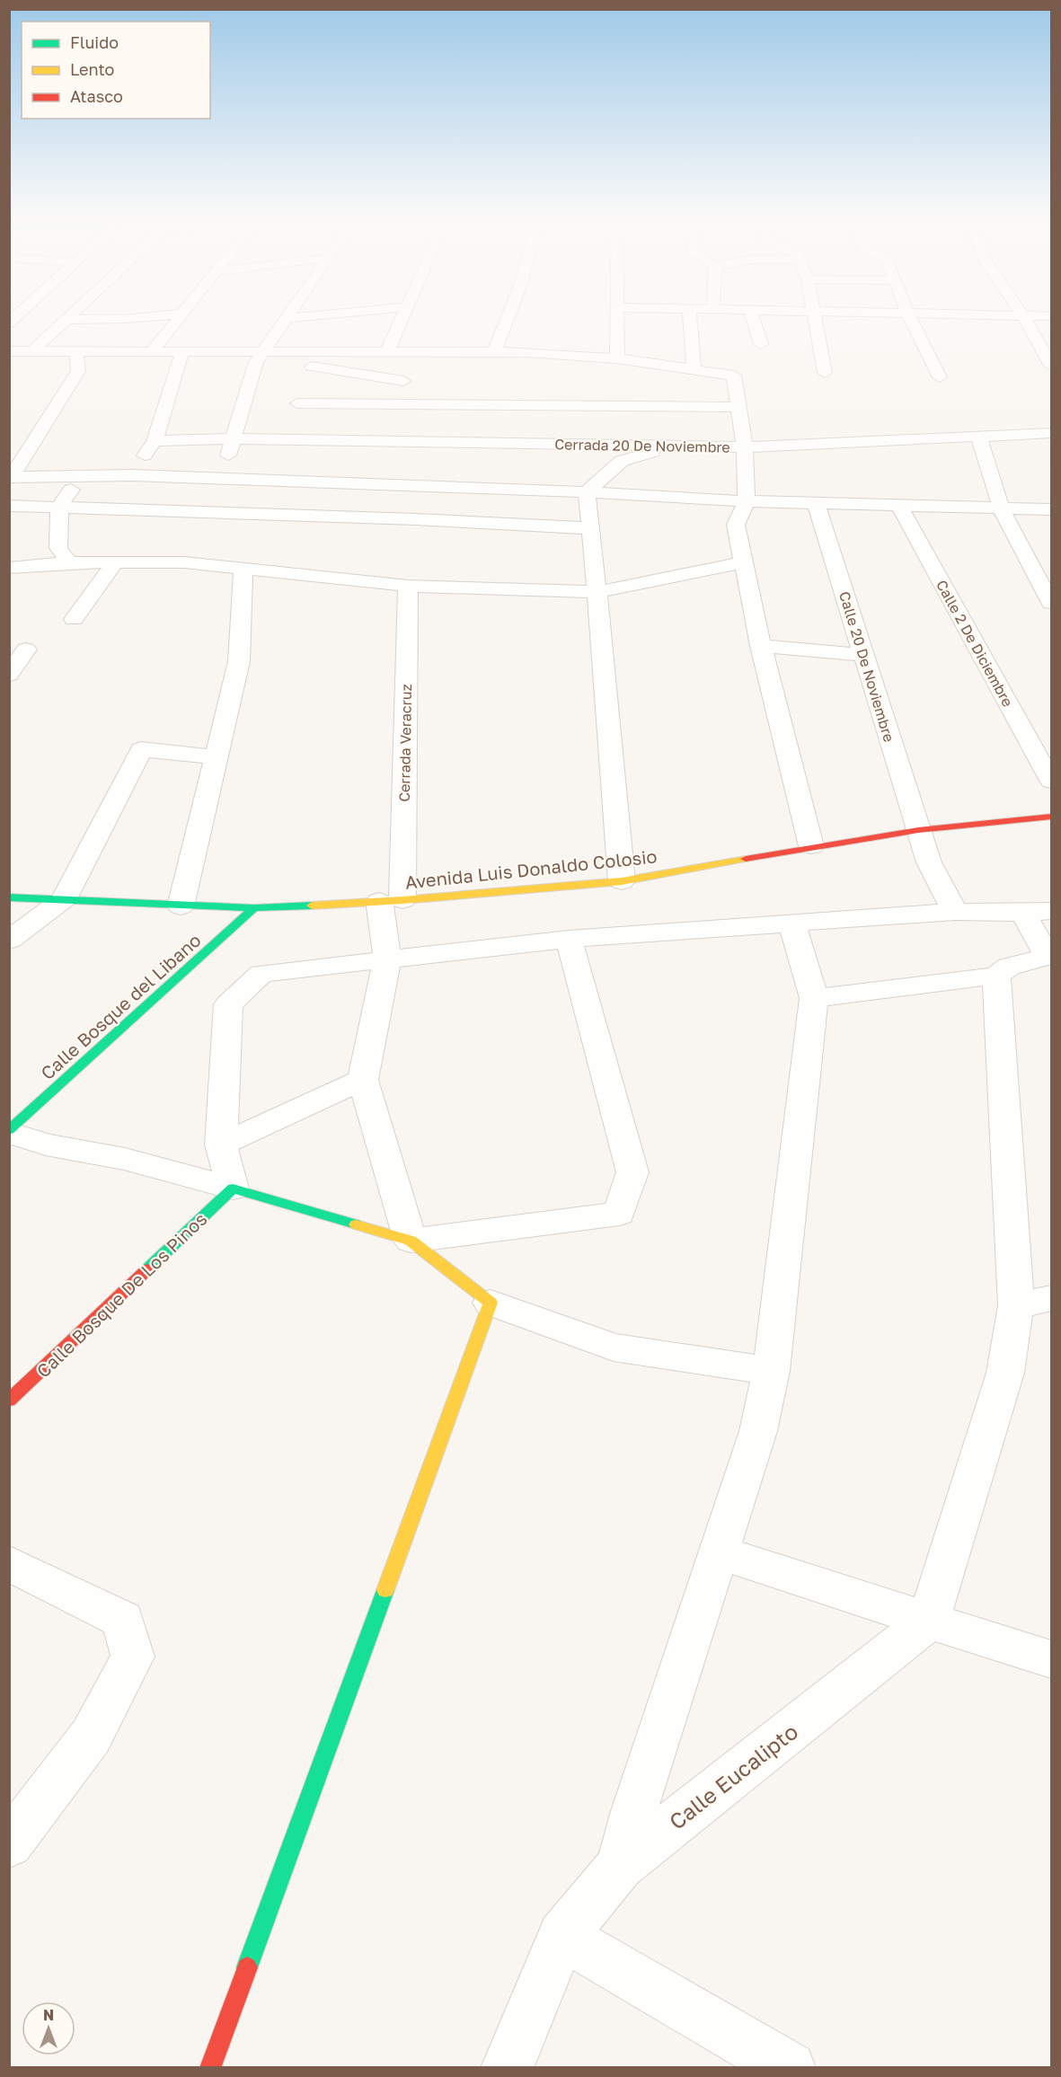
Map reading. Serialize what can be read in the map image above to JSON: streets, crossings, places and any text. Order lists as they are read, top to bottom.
{
  "streets": {
    "main road": ["Avenida Luis Donaldo Colosio", "Calle Bosque del Libano", "Calle Bosque De Los Pinos"],
    "street": [
      "Cerrada 20 De Noviembre",
      "Calle 2 De Diciembre",
      "Calle 20 De Noviembre",
      "Cerrada Veracruz",
      "Calle Eucalipto"
    ]
  },
  "crossings": [
    ["Calle 20 De Noviembre", "Avenida Luis Donaldo Colosio"],
    ["Cerrada Veracruz", "Avenida Luis Donaldo Colosio"],
    ["Avenida Luis Donaldo Colosio", "Calle Bosque del Libano"]
  ],
  "legend": ["Fluido", "Lento", "Atasco"],
  "north": "top"
}
